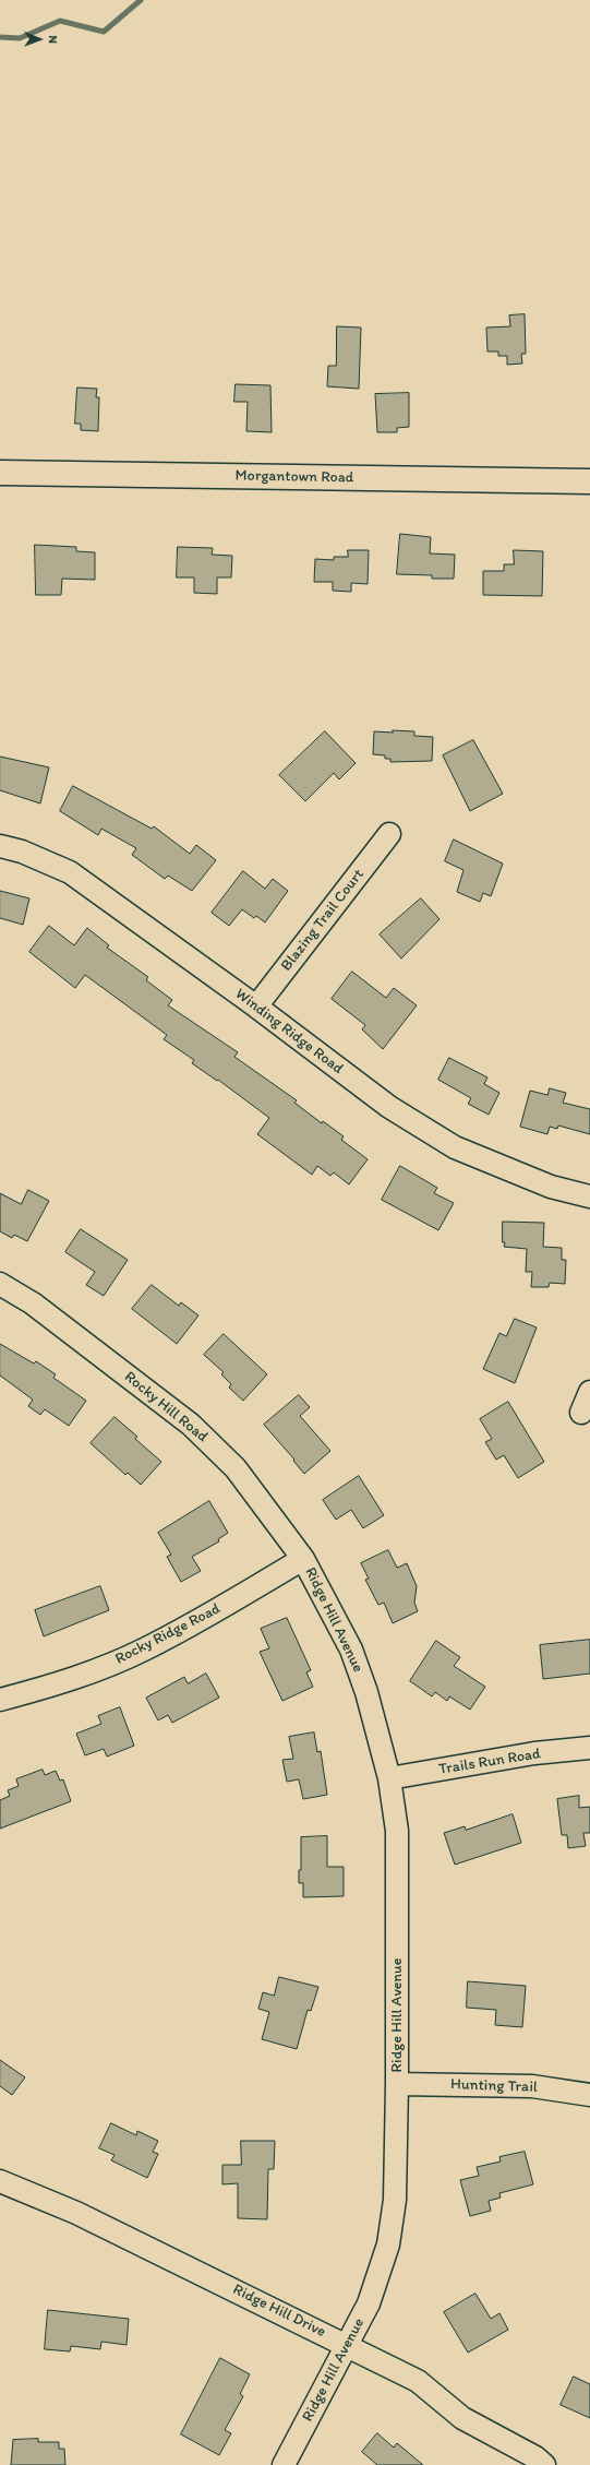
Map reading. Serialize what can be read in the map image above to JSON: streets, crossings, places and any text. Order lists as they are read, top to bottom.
{
  "streets": {
    "main road": ["Morgantown Road"],
    "street": [
      "Blazing Trail Court",
      "Winding Ridge Road",
      "Rocky Hill Road",
      "Ridge Hill Avenue",
      "Rocky Ridge Road",
      "Trails Run Road",
      "Hunting Trail",
      "Ridge Hill Drive"
    ]
  },
  "crossings": [
    ["Blazing Trail Court", "Winding Ridge Road"],
    ["Rocky Hill Road", "Ridge Hill Avenue"],
    ["Rocky Hill Road", "Rocky Ridge Road"],
    ["Ridge Hill Avenue", "Rocky Ridge Road"],
    ["Ridge Hill Avenue", "Trails Run Road"],
    ["Ridge Hill Avenue", "Hunting Trail"],
    ["Ridge Hill Avenue", "Ridge Hill Drive"]
  ],
  "north": "right"
}
